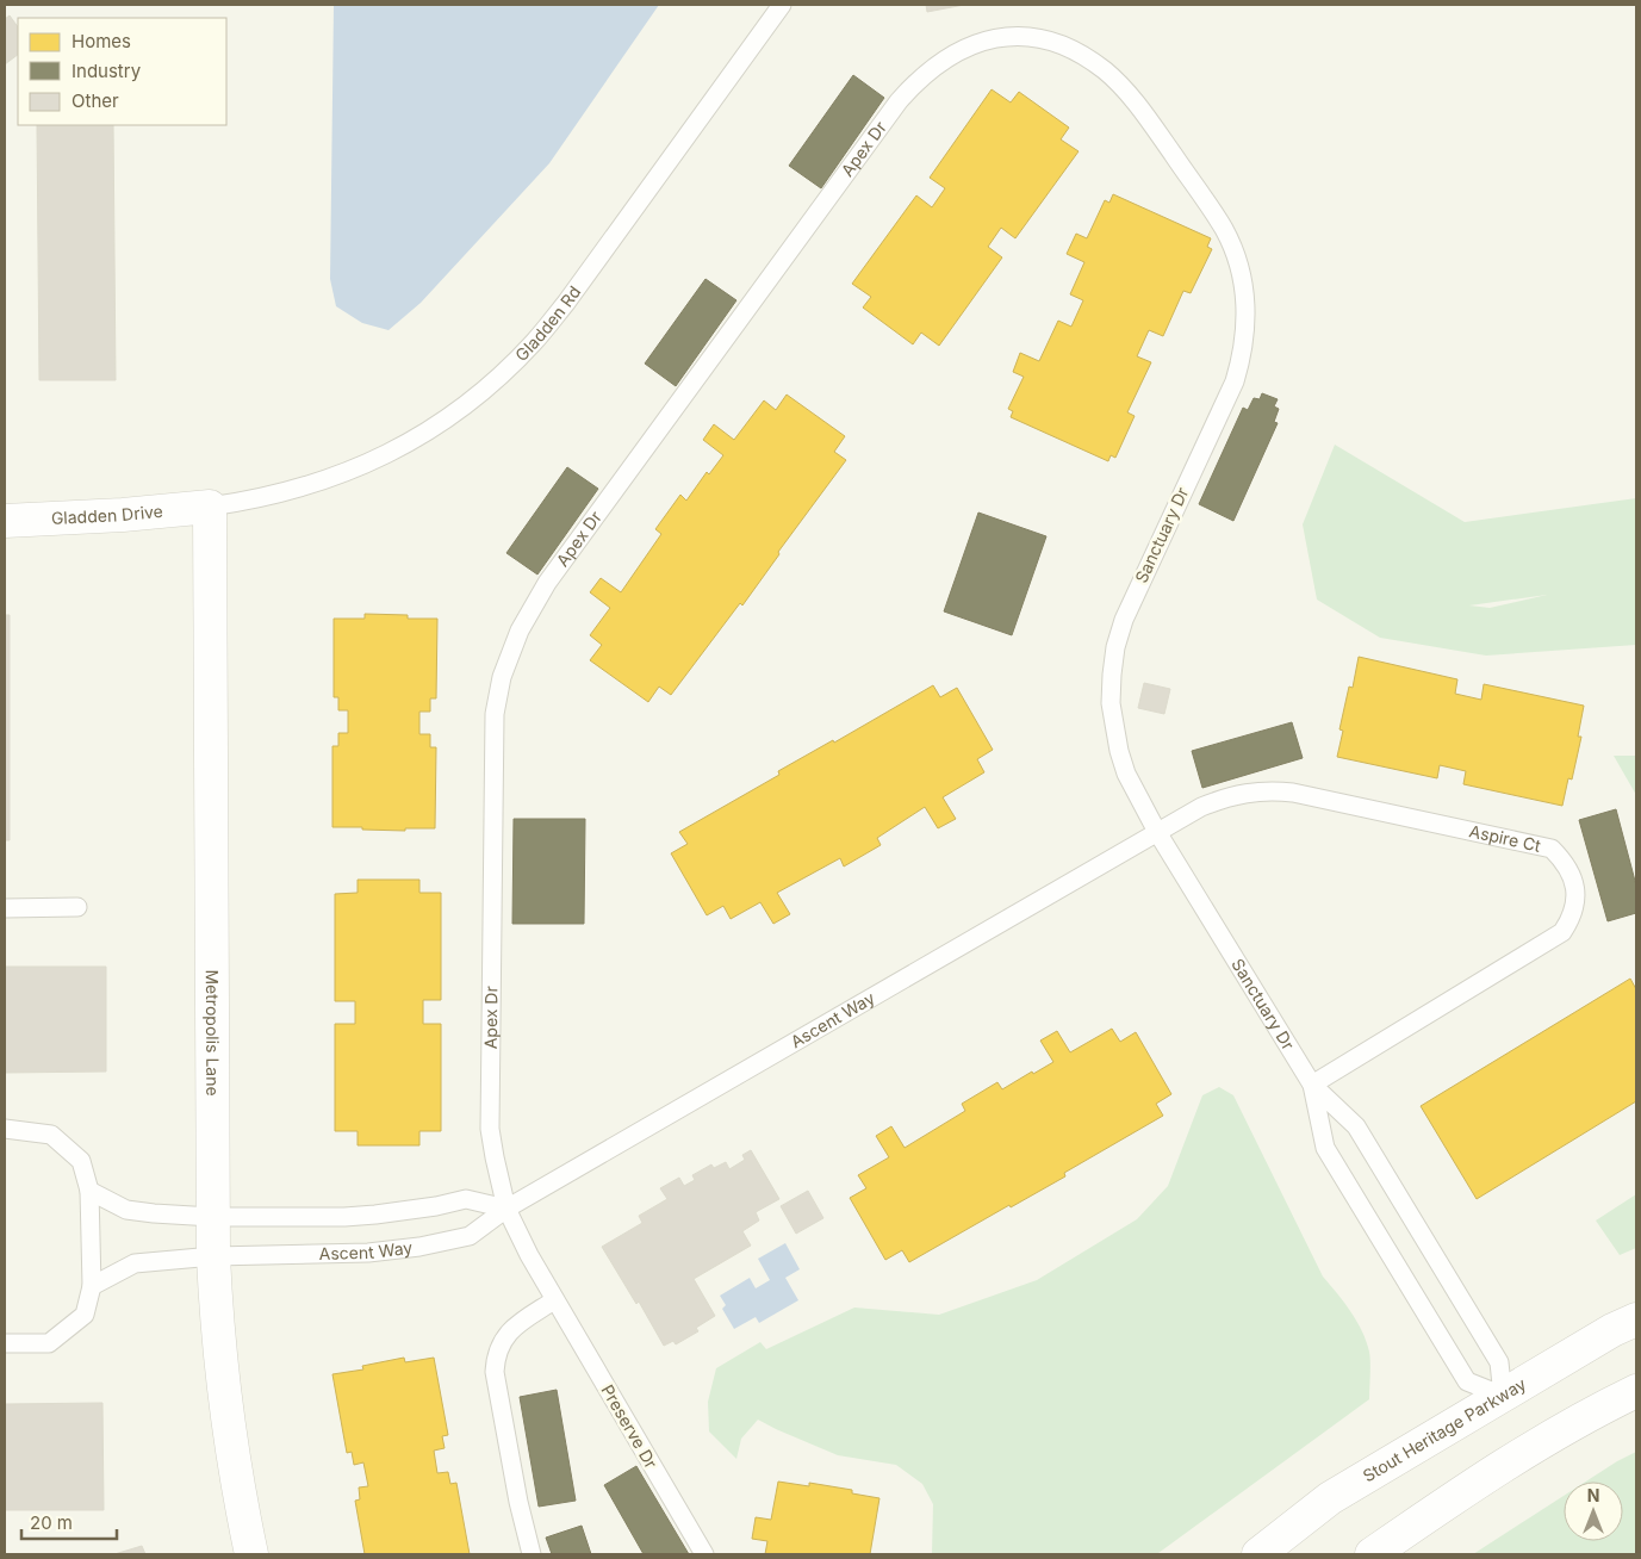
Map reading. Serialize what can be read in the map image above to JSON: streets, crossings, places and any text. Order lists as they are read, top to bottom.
{
  "streets": {
    "street": ["Gladden Drive", "Metropolis Lane", "Stout Heritage Parkway"],
    "lane": [
      "Apex Dr",
      "Gladden Rd",
      "Sanctuary Dr",
      "Aspire Ct",
      "Ascent Way",
      "Preserve Dr"
    ]
  },
  "crossings": [
    ["Apex Dr", "Sanctuary Dr"],
    ["Apex Dr", "Ascent Way"],
    ["Apex Dr", "Preserve Dr"],
    ["Gladden Rd", "Gladden Drive"],
    ["Gladden Rd", "Metropolis Lane"],
    ["Gladden Drive", "Metropolis Lane"],
    ["Sanctuary Dr", "Aspire Ct"],
    ["Sanctuary Dr", "Ascent Way"],
    ["Sanctuary Dr", "Stout Heritage Parkway"],
    ["Aspire Ct", "Ascent Way"],
    ["Ascent Way", "Metropolis Lane"],
    ["Ascent Way", "Preserve Dr"]
  ],
  "legend": ["Homes", "Industry", "Other"],
  "scale_bar": "20 m",
  "north": "top"
}
